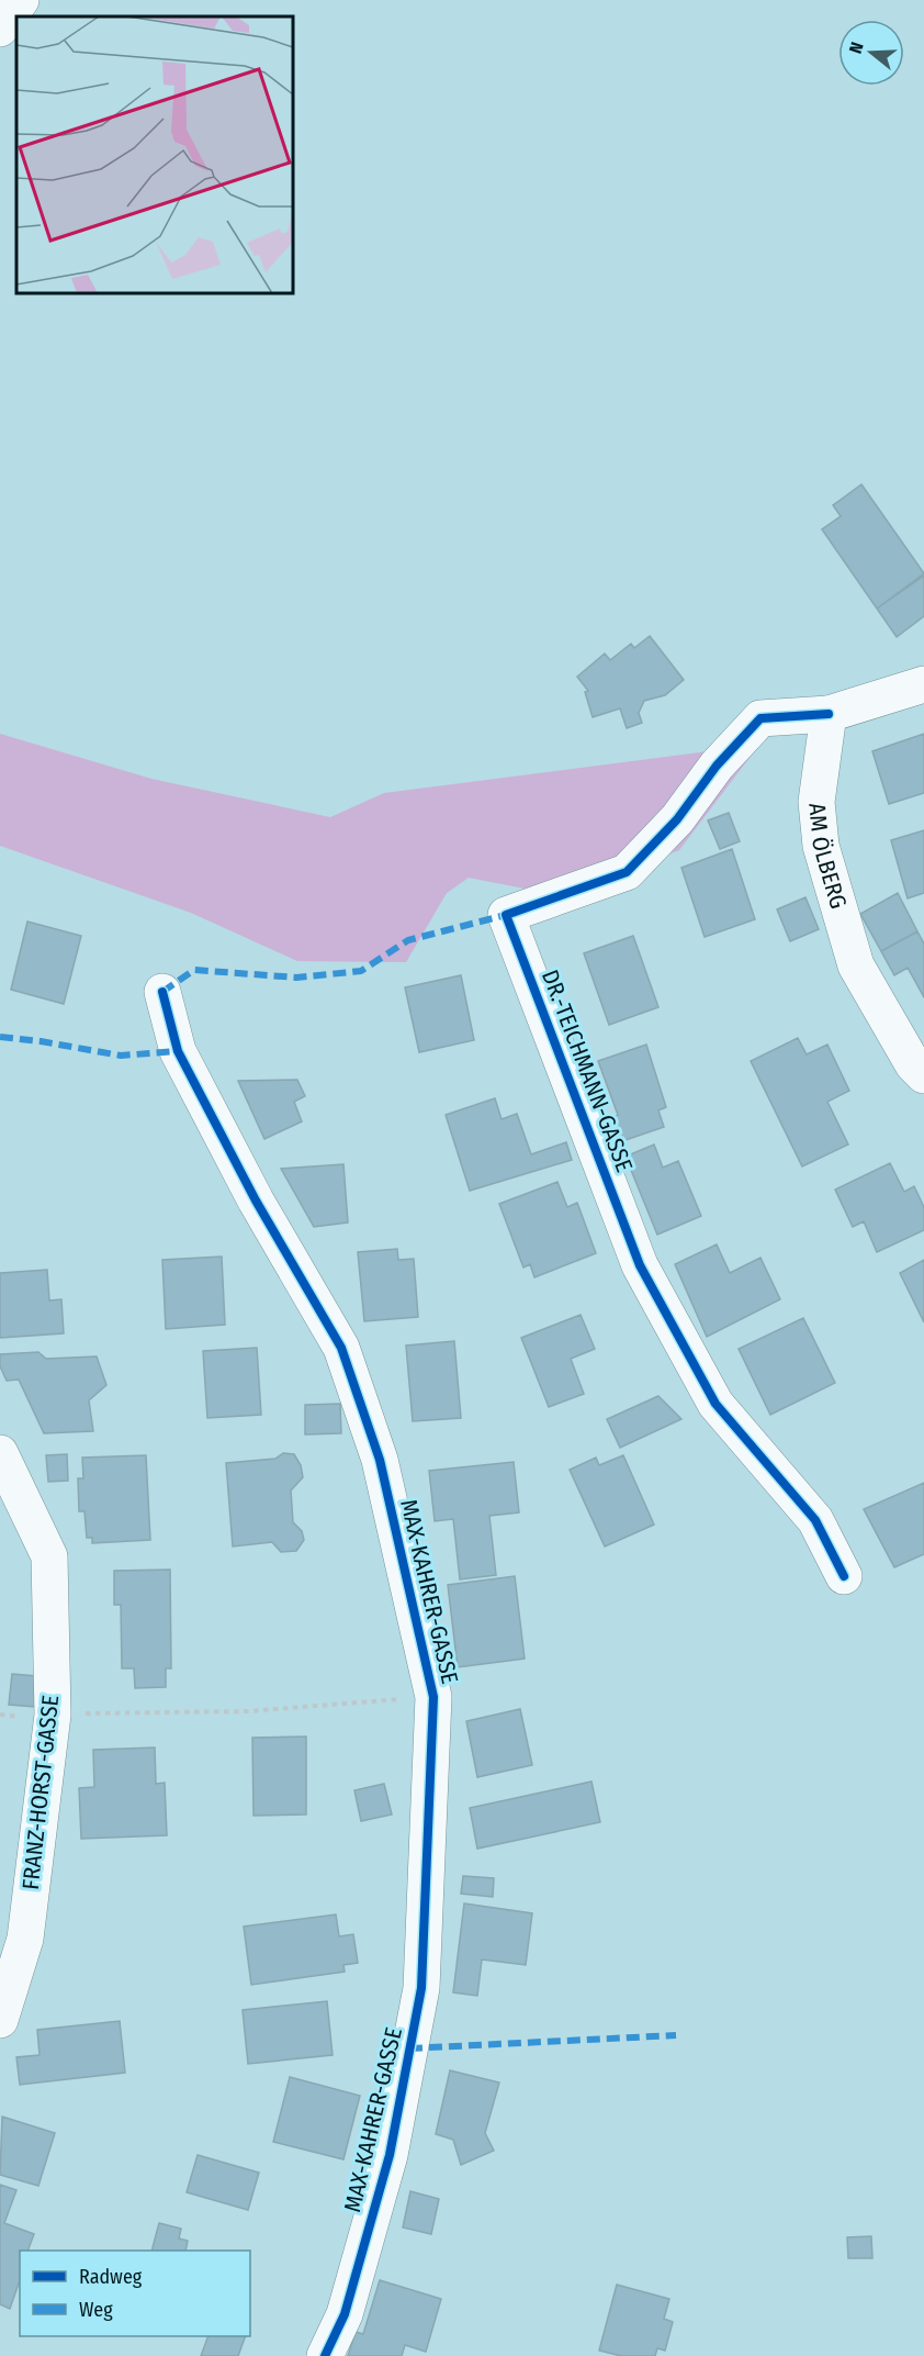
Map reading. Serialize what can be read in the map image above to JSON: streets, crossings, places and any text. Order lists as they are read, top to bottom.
{
  "streets": {
    "street": [
      "AM ÖLBERG",
      "DR.-TEICHMANN-GASSE",
      "MAX-KAHRER-GASSE",
      "FRANZ-HORST-GASSE"
    ]
  },
  "crossings": [
    ["AM ÖLBERG", "DR.-TEICHMANN-GASSE"]
  ],
  "legend": ["Radweg", "Weg"],
  "north": "left"
}
